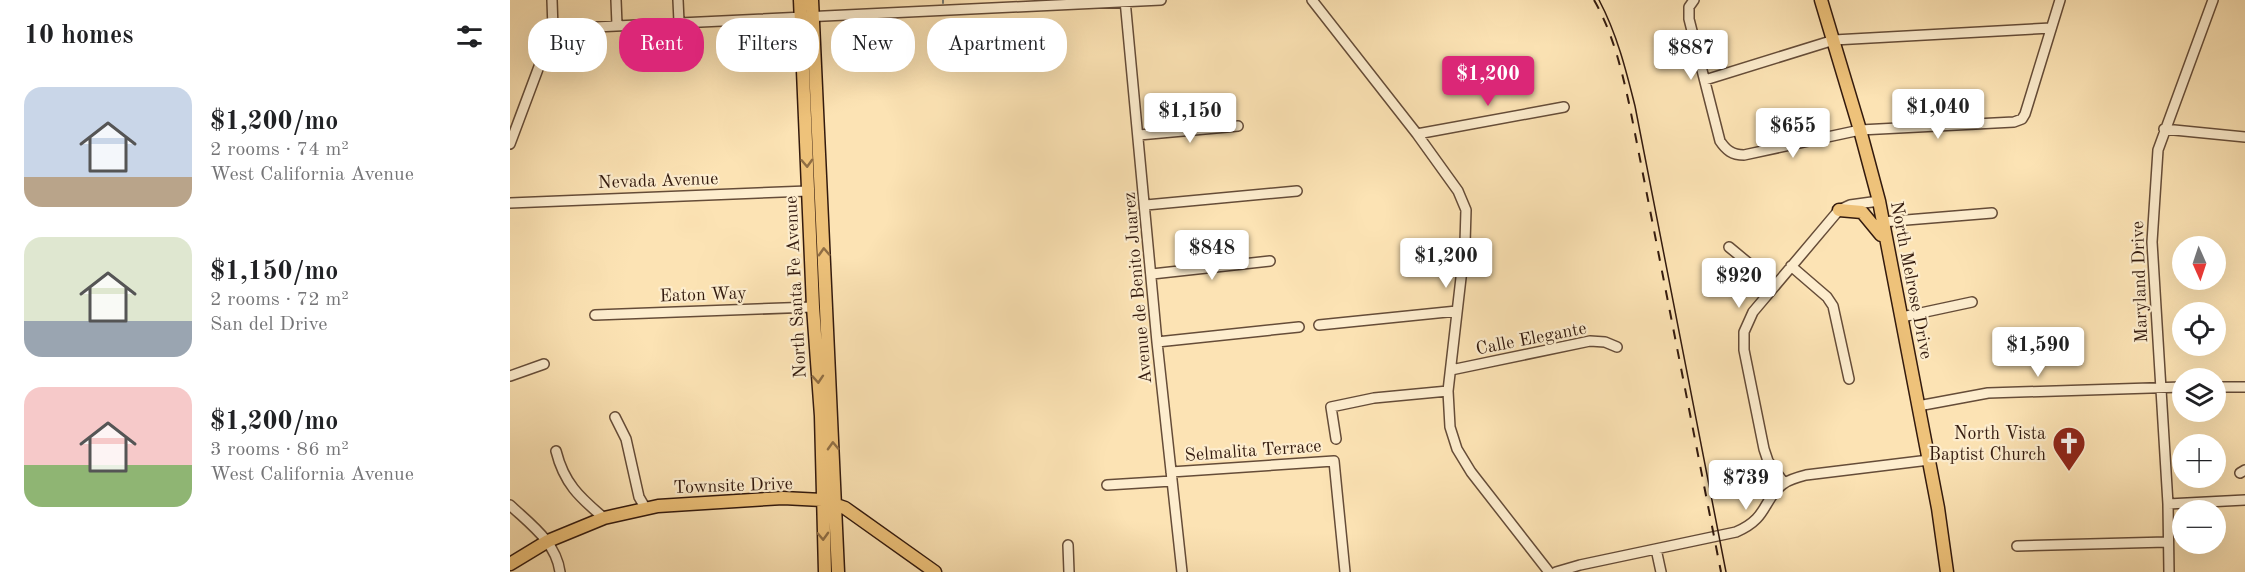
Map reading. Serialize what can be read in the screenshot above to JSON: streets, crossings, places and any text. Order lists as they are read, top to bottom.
{
  "streets": {
    "main road": ["North Melrose Drive", "North Santa Fe Avenue", "Townsite Drive"],
    "street": [
      "Nevada Avenue",
      "Maryland Drive",
      "Avenue de Benito Juarez",
      "Eaton Way",
      "Calle Elegante",
      "Selmalita Terrace"
    ]
  },
  "crossings": [
    ["Nevada Avenue", "North Santa Fe Avenue"],
    ["North Santa Fe Avenue", "Eaton Way"],
    ["North Santa Fe Avenue", "Townsite Drive"],
    ["Avenue de Benito Juarez", "Selmalita Terrace"]
  ],
  "places": {
    "church": ["North Vista Baptist Church"]
  },
  "north": "bottom",
  "page": {
    "heading": "10 homes",
    "chip": [
      "Buy",
      "Rent",
      "Filters",
      "New",
      "Apartment"
    ],
    "price": [
      "$887",
      "$1,200",
      "$1,040",
      "$1,150",
      "$655",
      "$848",
      "$1,200",
      "$920",
      "$1,590",
      "$739"
    ],
    "list": [
      {
        "name": "$1,200/mo",
        "note": "2 rooms · 74 m² · West California Avenue"
      },
      {
        "name": "$1,150/mo",
        "note": "2 rooms · 72 m² · San del Drive"
      },
      {
        "name": "$1,200/mo",
        "note": "3 rooms · 86 m² · West California Avenue"
      }
    ],
    "map_buttons": ["+", "−"]
  }
}
